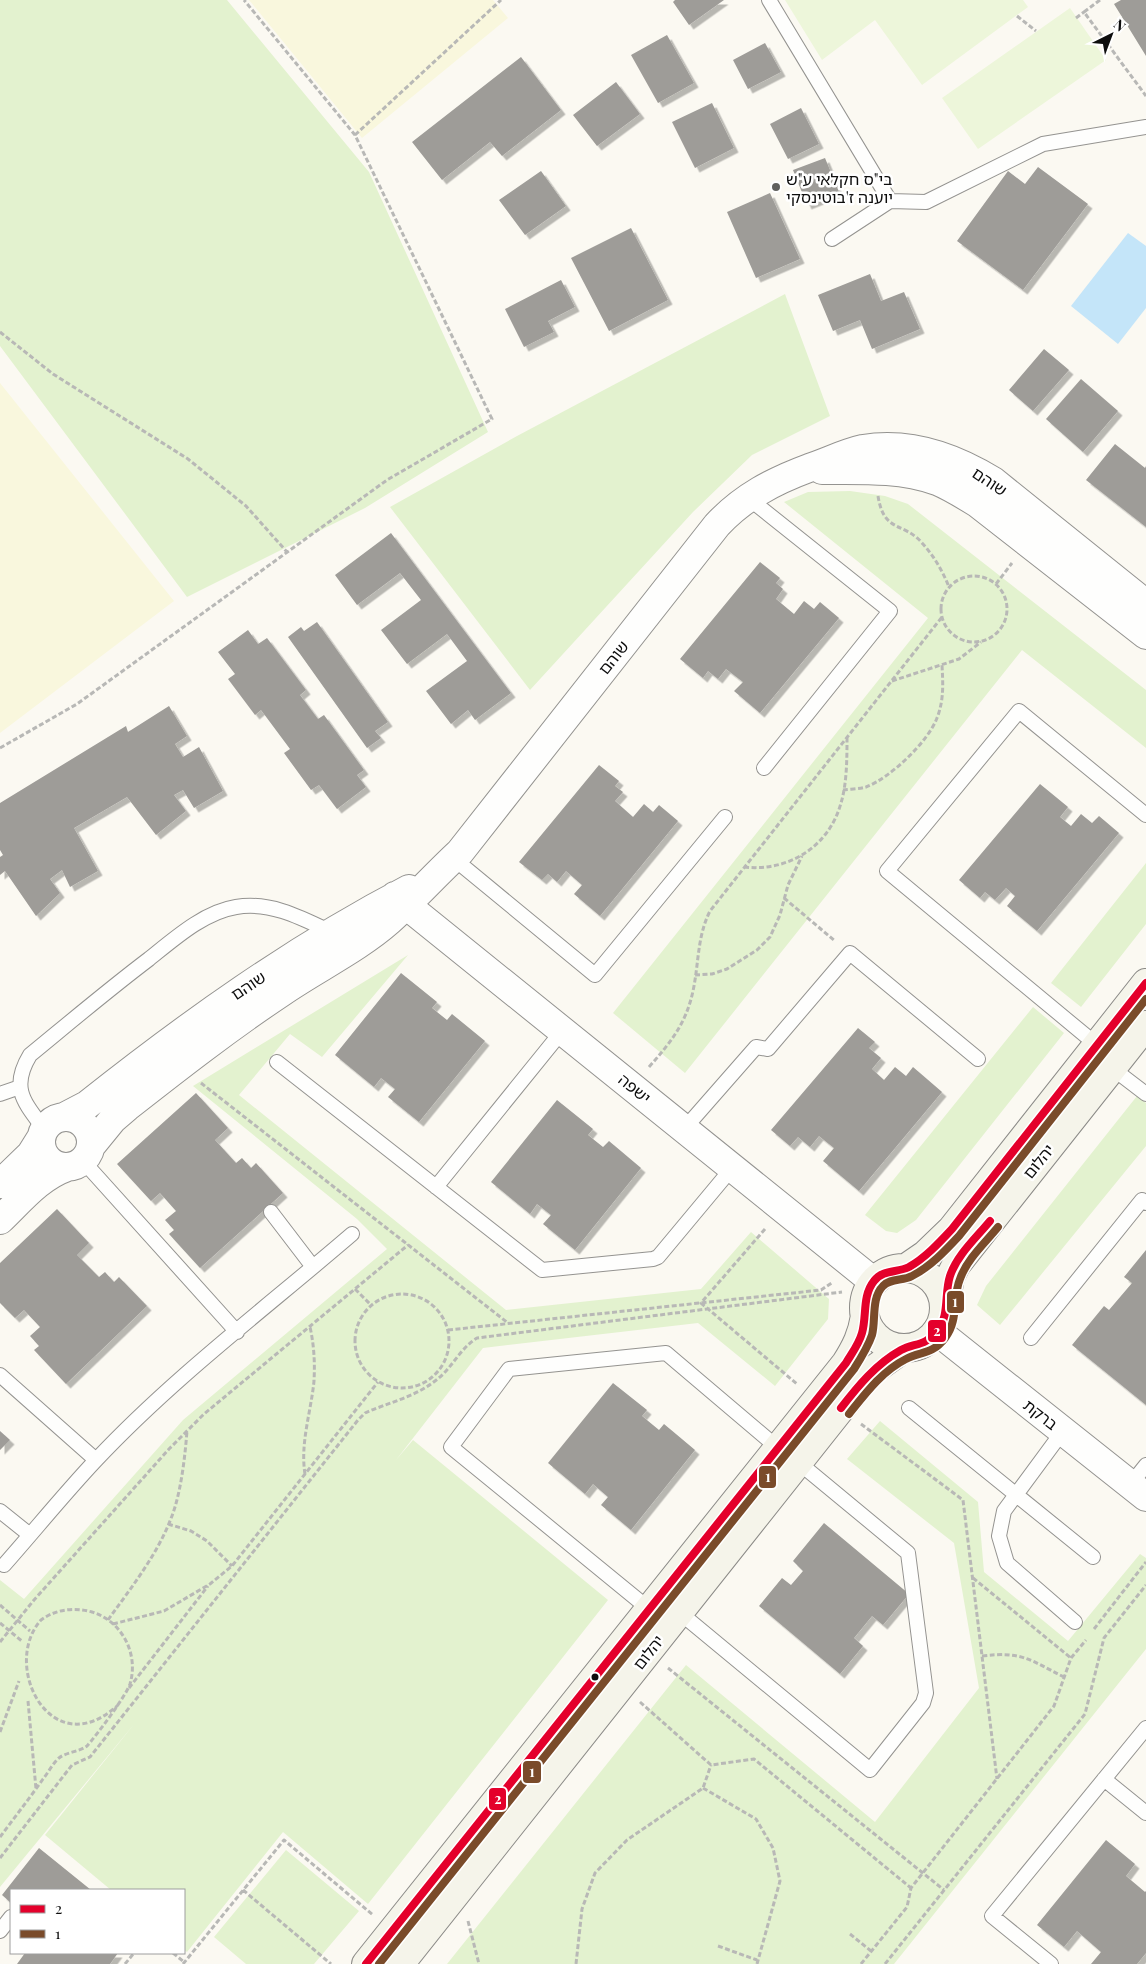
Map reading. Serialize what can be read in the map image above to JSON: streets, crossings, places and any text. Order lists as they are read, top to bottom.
{
  "streets": {
    "street": [
      "שוהם",
      "ישפה",
      "יהלום",
      "ברקת"
    ]
  },
  "crossings": [
    ["שוהם", "ישפה"],
    ["ישפה", "יהלום"],
    ["ישפה", "ברקת"],
    ["יהלום", "ברקת"]
  ],
  "places": ["בי\"ס חקלאי ע\"ש יוענה ז'בוטינסקי"],
  "lines": ["transit line 2", "transit line 1"],
  "legend": ["2", "1"],
  "north": "top right"
}
